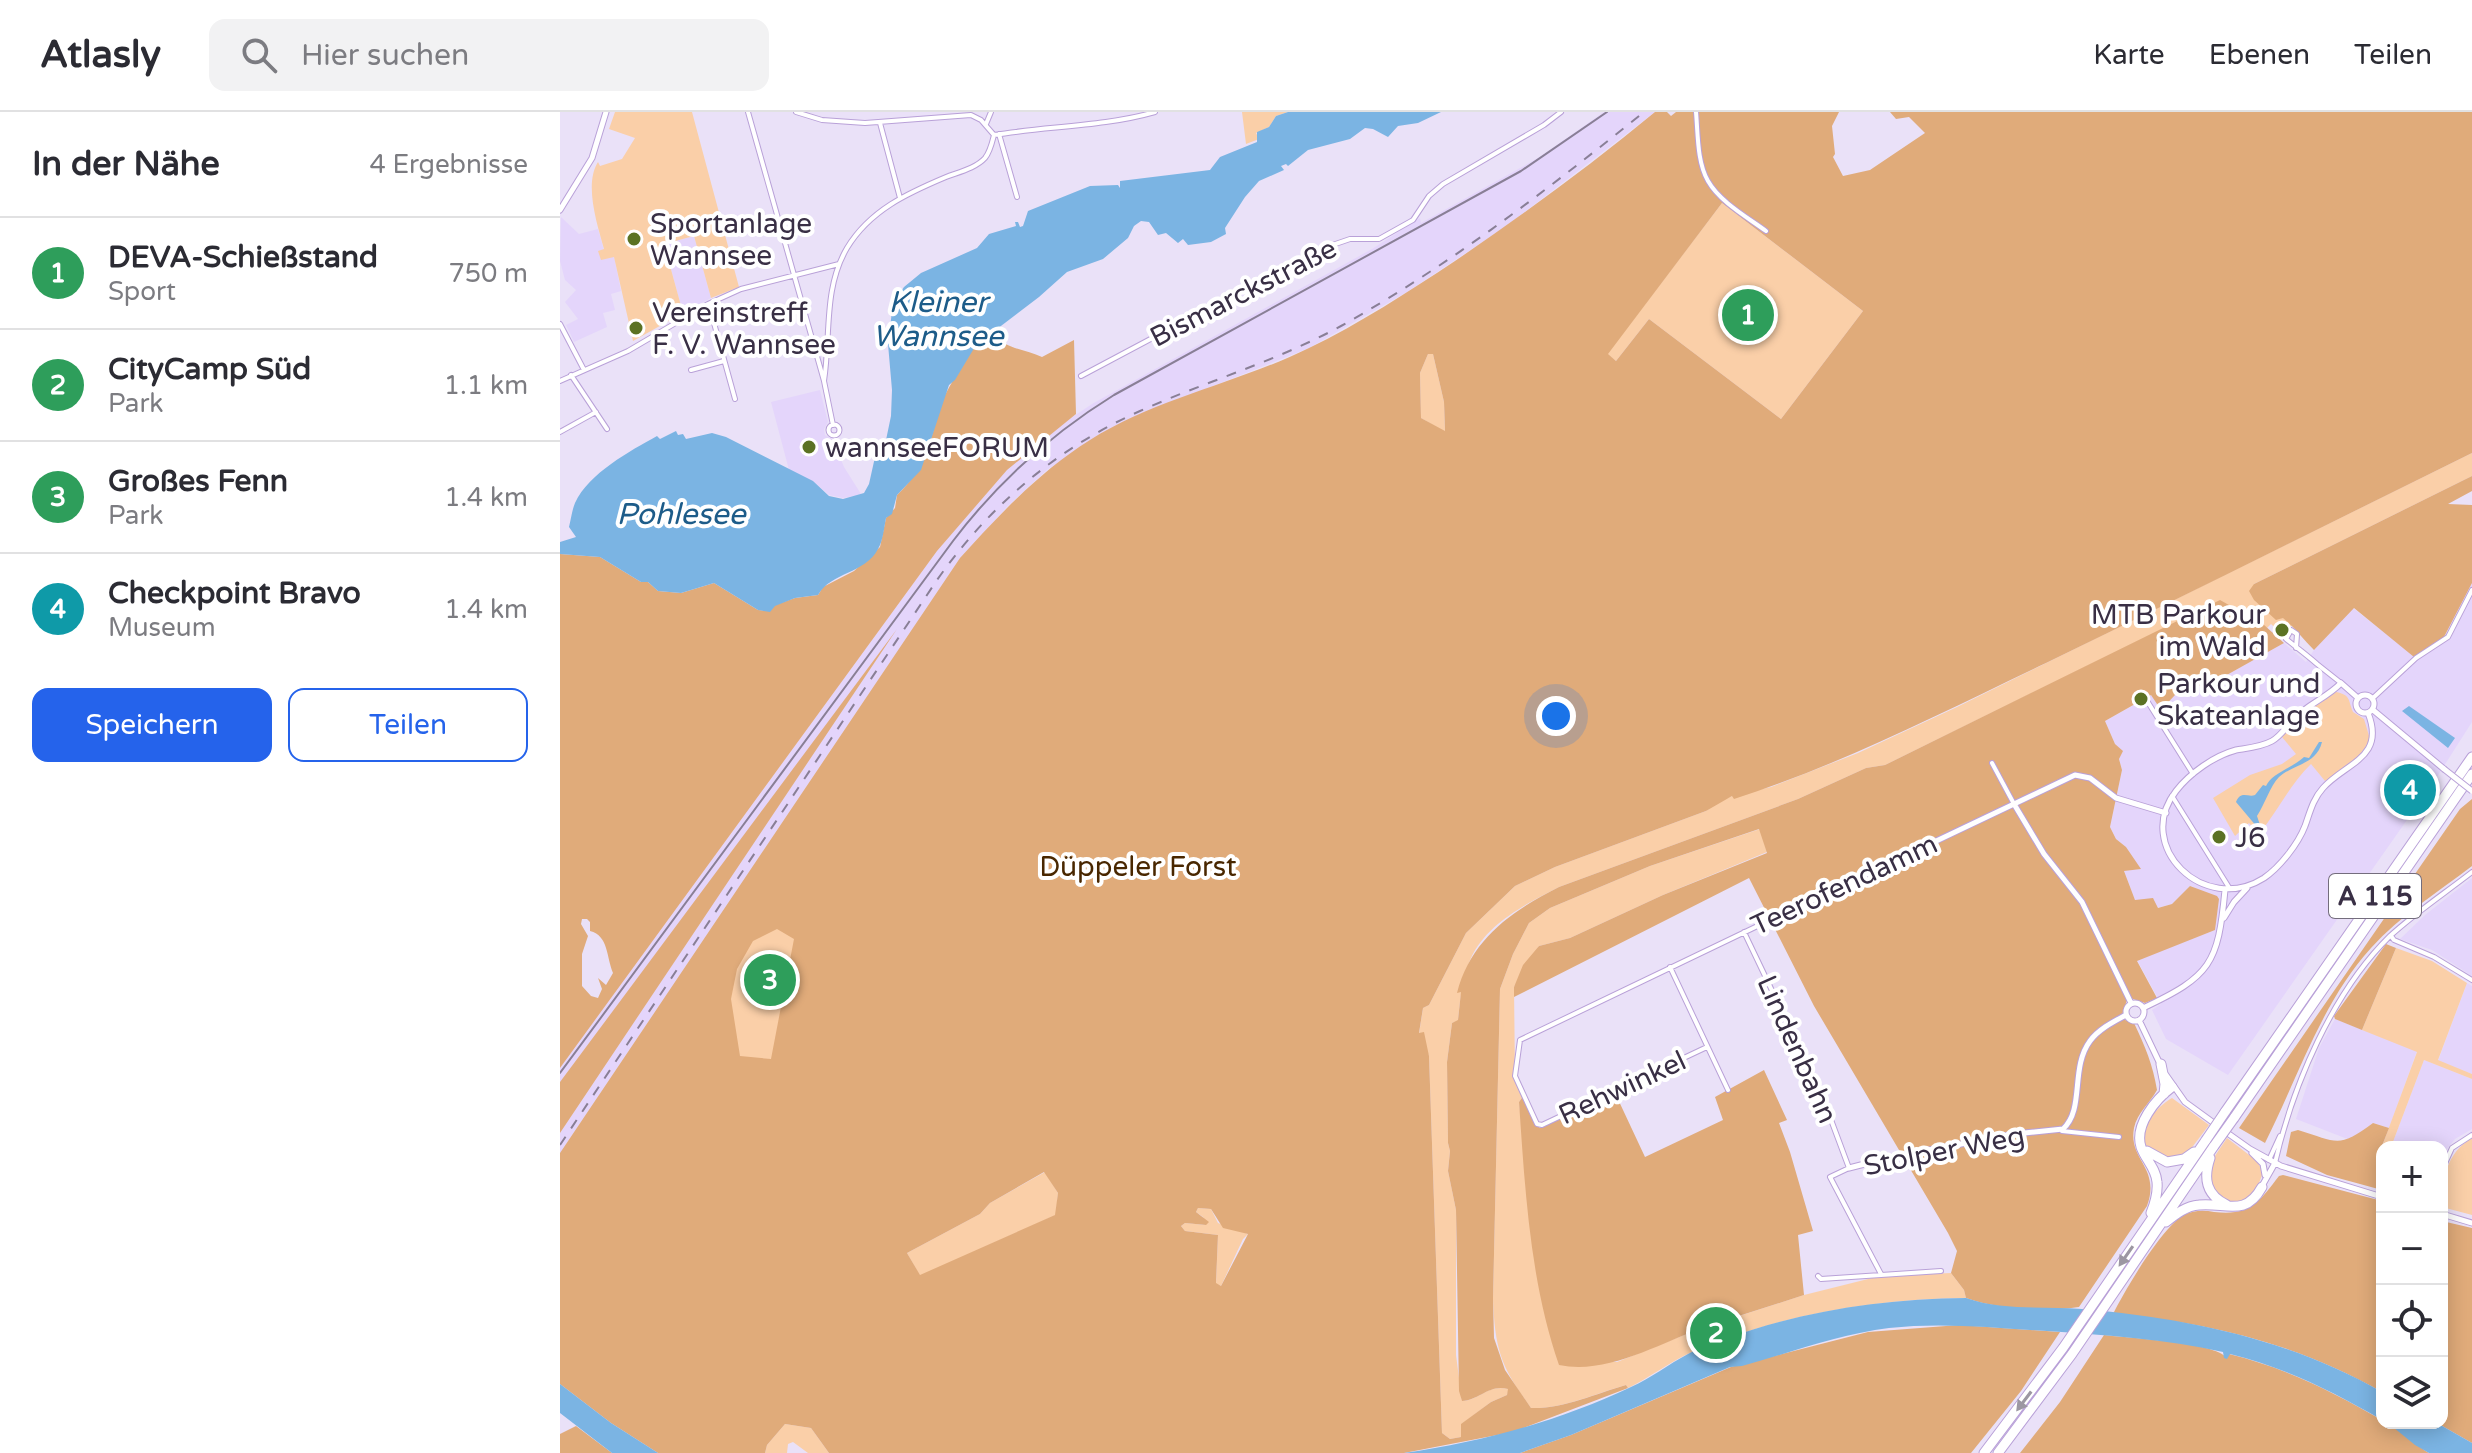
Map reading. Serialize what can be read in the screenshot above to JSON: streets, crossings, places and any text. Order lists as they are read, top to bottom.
{
  "streets": {
    "highway": ["A 115"],
    "street": [
      "Bismarckstraße",
      "Teerofendamm",
      "Lindenbahn",
      "Rehwinkel",
      "Stolper Weg"
    ]
  },
  "crossings": [
    ["Teerofendamm", "Lindenbahn"],
    ["Teerofendamm", "Rehwinkel"],
    ["Lindenbahn", "Stolper Weg"]
  ],
  "water": ["Kleiner Wannsee", "Pohlesee"],
  "parks": ["Düppeler Forst"],
  "places": [
    "Sportanlage Wannsee",
    "Vereinstreff F. V. Wannsee",
    "wannseeFORUM",
    "MTB Parkour im Wald",
    "Parkour und Skateanlage",
    "J6"
  ],
  "page": {
    "header": "Atlasly",
    "search": "Hier suchen",
    "nav": ["Karte", "Ebenen", "Teilen"],
    "heading": ["In der Nähe", "4 Ergebnisse"],
    "list": [
      {
        "mark": "1",
        "name": "DEVA-Schießstand",
        "note": "Sport",
        "value": "750 m"
      },
      {
        "mark": "2",
        "name": "CityCamp Süd",
        "note": "Park",
        "value": "1.1 km"
      },
      {
        "mark": "3",
        "name": "Großes Fenn",
        "note": "Park",
        "value": "1.4 km"
      },
      {
        "mark": "4",
        "name": "Checkpoint Bravo",
        "note": "Museum",
        "value": "1.4 km"
      }
    ],
    "pins": [
      "1",
      "4",
      "3",
      "2"
    ],
    "buttons": ["Speichern", "Teilen"],
    "map_buttons": ["+", "−"]
  }
}
